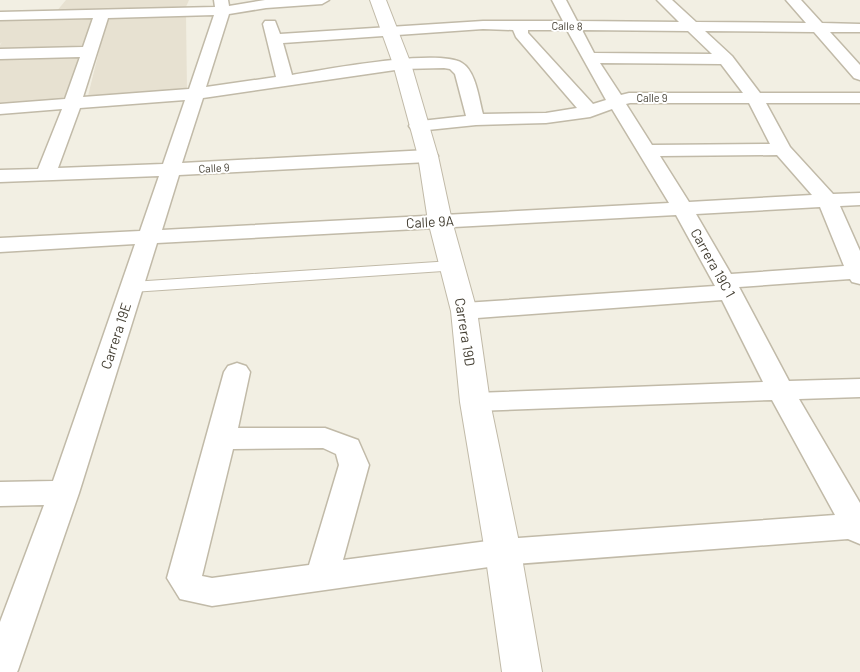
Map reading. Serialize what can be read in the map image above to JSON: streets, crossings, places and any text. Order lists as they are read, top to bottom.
{
  "streets": {
    "street": [
      "Calle 8",
      "Calle 9",
      "Calle 9A",
      "Carrera 19C 1",
      "Carrera 19D",
      "Carrera 19E"
    ]
  },
  "crossings": [
    ["Calle 8", "Carrera 19C 1"],
    ["Calle 8", "Carrera 19D"],
    ["Calle 9", "Carrera 19C 1"],
    ["Calle 9", "Carrera 19D"],
    ["Calle 9", "Carrera 19E"],
    ["Calle 9A", "Carrera 19C 1"],
    ["Calle 9A", "Carrera 19D"],
    ["Calle 9A", "Carrera 19E"]
  ]
}
